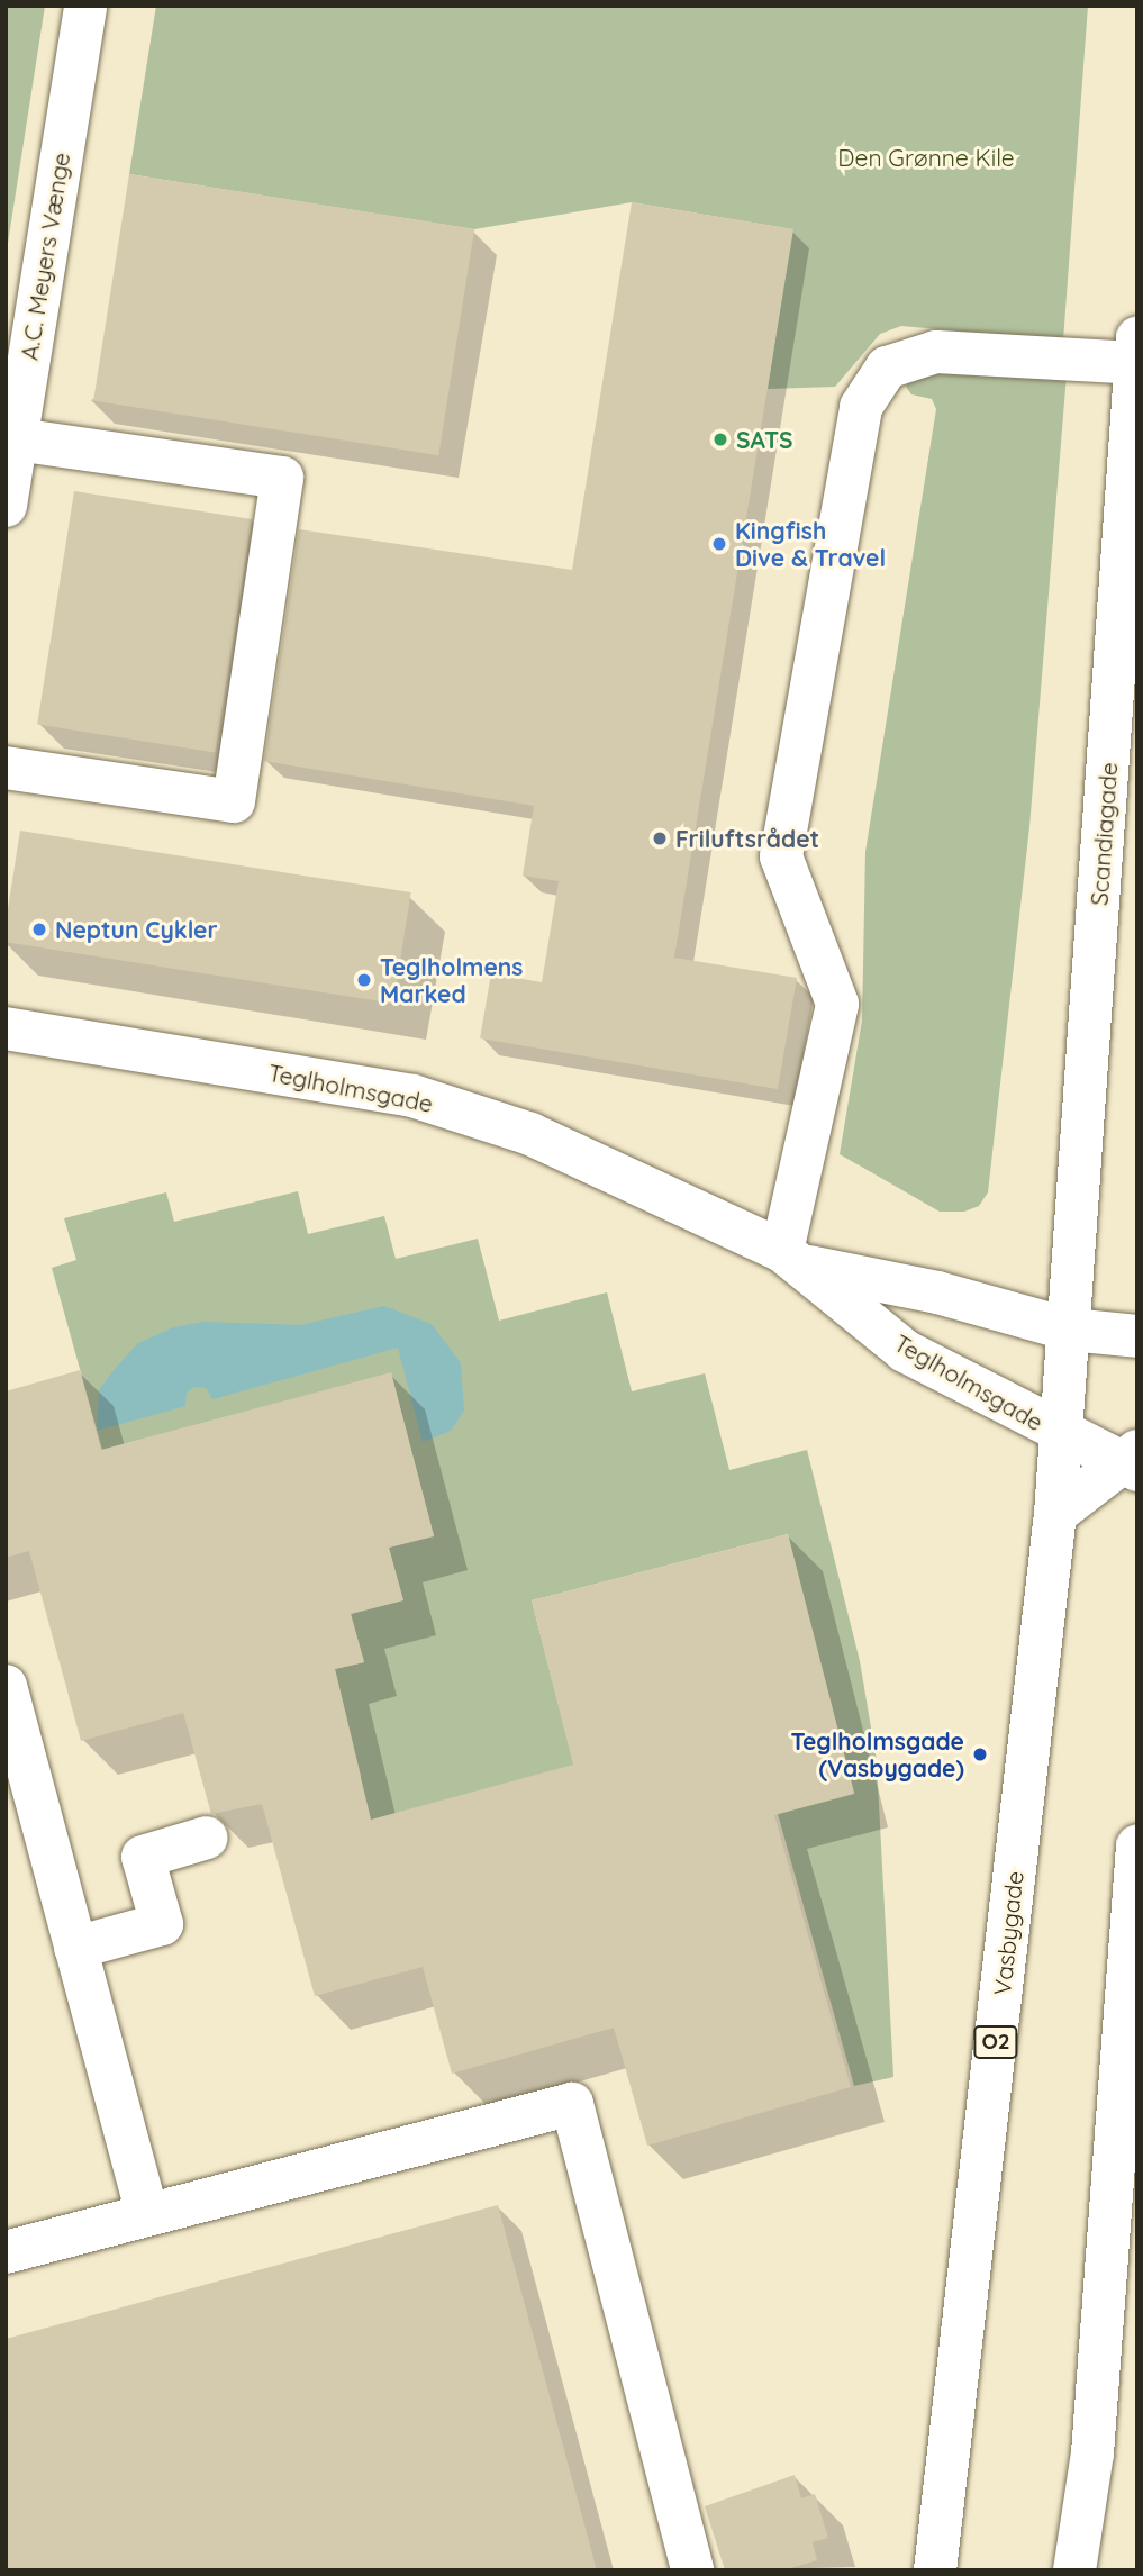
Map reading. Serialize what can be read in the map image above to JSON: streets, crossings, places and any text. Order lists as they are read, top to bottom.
{
  "streets": {
    "street": [
      "A.C. Meyers Vænge",
      "Scandiagade",
      "Teglholmsgade",
      "Vasbygade",
      "O2"
    ]
  },
  "crossings": [
    ["Scandiagade", "Teglholmsgade"],
    ["Scandiagade", "Vasbygade"],
    ["Teglholmsgade", "Vasbygade"]
  ],
  "parks": ["Den Grønne Kile"],
  "places": [
    "SATS",
    "Kingfish Dive & Travel",
    "Friluftsrådet",
    "Neptun Cykler",
    "Teglholmens Marked",
    "Teglholmsgade (Vasbygade)"
  ]
}
